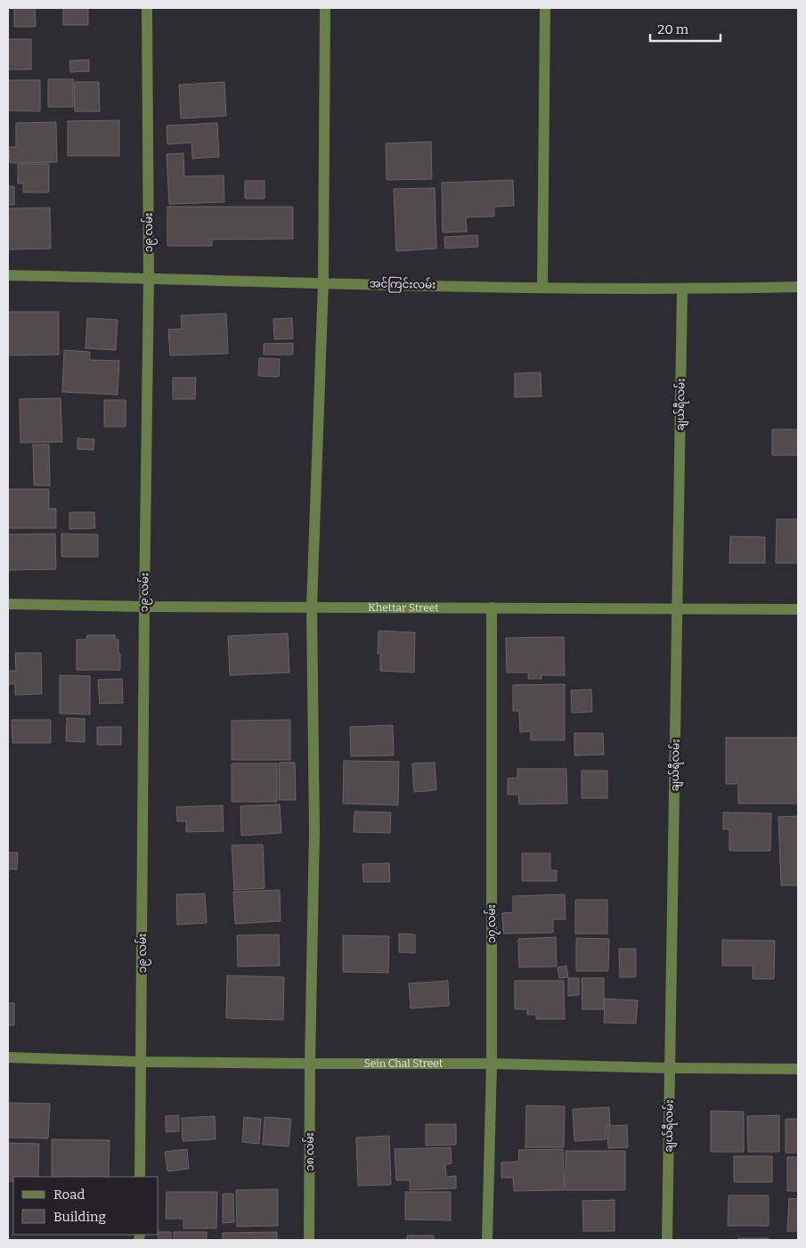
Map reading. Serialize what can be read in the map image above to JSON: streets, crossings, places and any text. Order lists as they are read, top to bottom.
{
  "streets": {
    "street": [
      "၁၉ လမ်း",
      "အင်ကြင်းလမ်း",
      "ချယ်ရီလမ်း",
      "Khettar Street",
      "၁၇ လမ်း",
      "Sein Chal Street",
      "၁၈ လမ်း"
    ]
  },
  "crossings": [
    ["၁၉ လမ်း", "အင်ကြင်းလမ်း"],
    ["၁၉ လမ်း", "Khettar Street"],
    ["၁၉ လမ်း", "Sein Chal Street"],
    ["အင်ကြင်းလမ်း", "ချယ်ရီလမ်း"],
    ["အင်ကြင်းလမ်း", "၁၈ လမ်း"],
    ["ချယ်ရီလမ်း", "Khettar Street"],
    ["ချယ်ရီလမ်း", "Sein Chal Street"],
    ["Khettar Street", "၁၇ လမ်း"],
    ["Khettar Street", "၁၈ လမ်း"],
    ["၁၇ လမ်း", "Sein Chal Street"],
    ["Sein Chal Street", "၁၈ လမ်း"]
  ],
  "legend": ["Road", "Building"],
  "scale_bar": "20 m"
}
